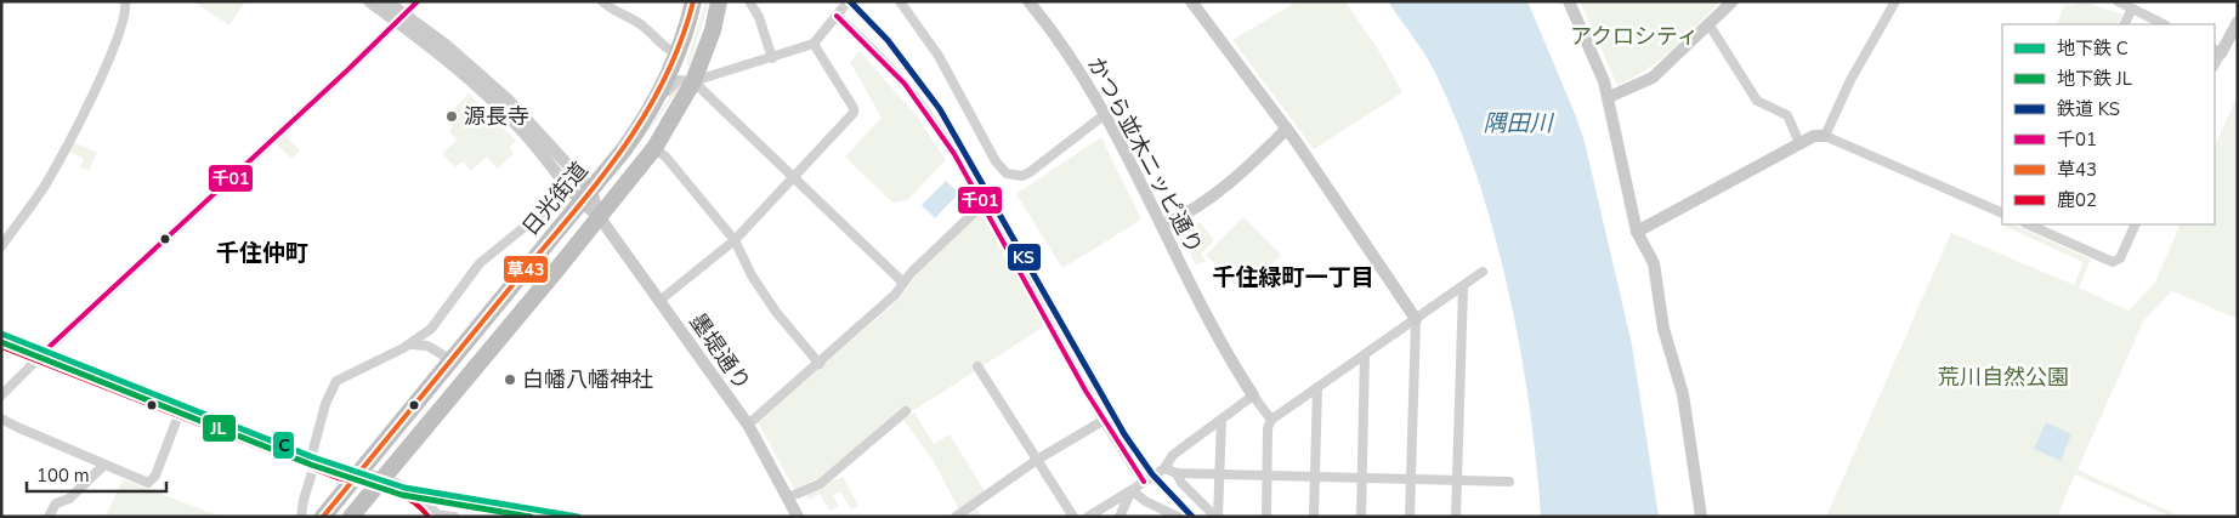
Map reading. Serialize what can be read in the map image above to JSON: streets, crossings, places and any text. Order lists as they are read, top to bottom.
{
  "streets": {
    "highway": ["日光街道"],
    "street": ["かつら並木ニッピ通り", "墨堤通り"]
  },
  "crossings": [
    ["日光街道", "墨堤通り"]
  ],
  "districts": ["千住仲町", "千住緑町一丁目"],
  "water": ["隅田川"],
  "parks": ["アクロシティ", "荒川自然公園"],
  "places": ["源長寺", "白幡八幡神社"],
  "lines": [
    "rail line KS",
    "transit line 千01",
    "transit line 草43",
    "metro line C",
    "metro line JL",
    "transit line 鹿02"
  ],
  "legend": [
    "地下鉄 C",
    "地下鉄 JL",
    "鉄道 KS",
    "千01",
    "草43",
    "鹿02"
  ],
  "scale_bar": "100 m"
}
